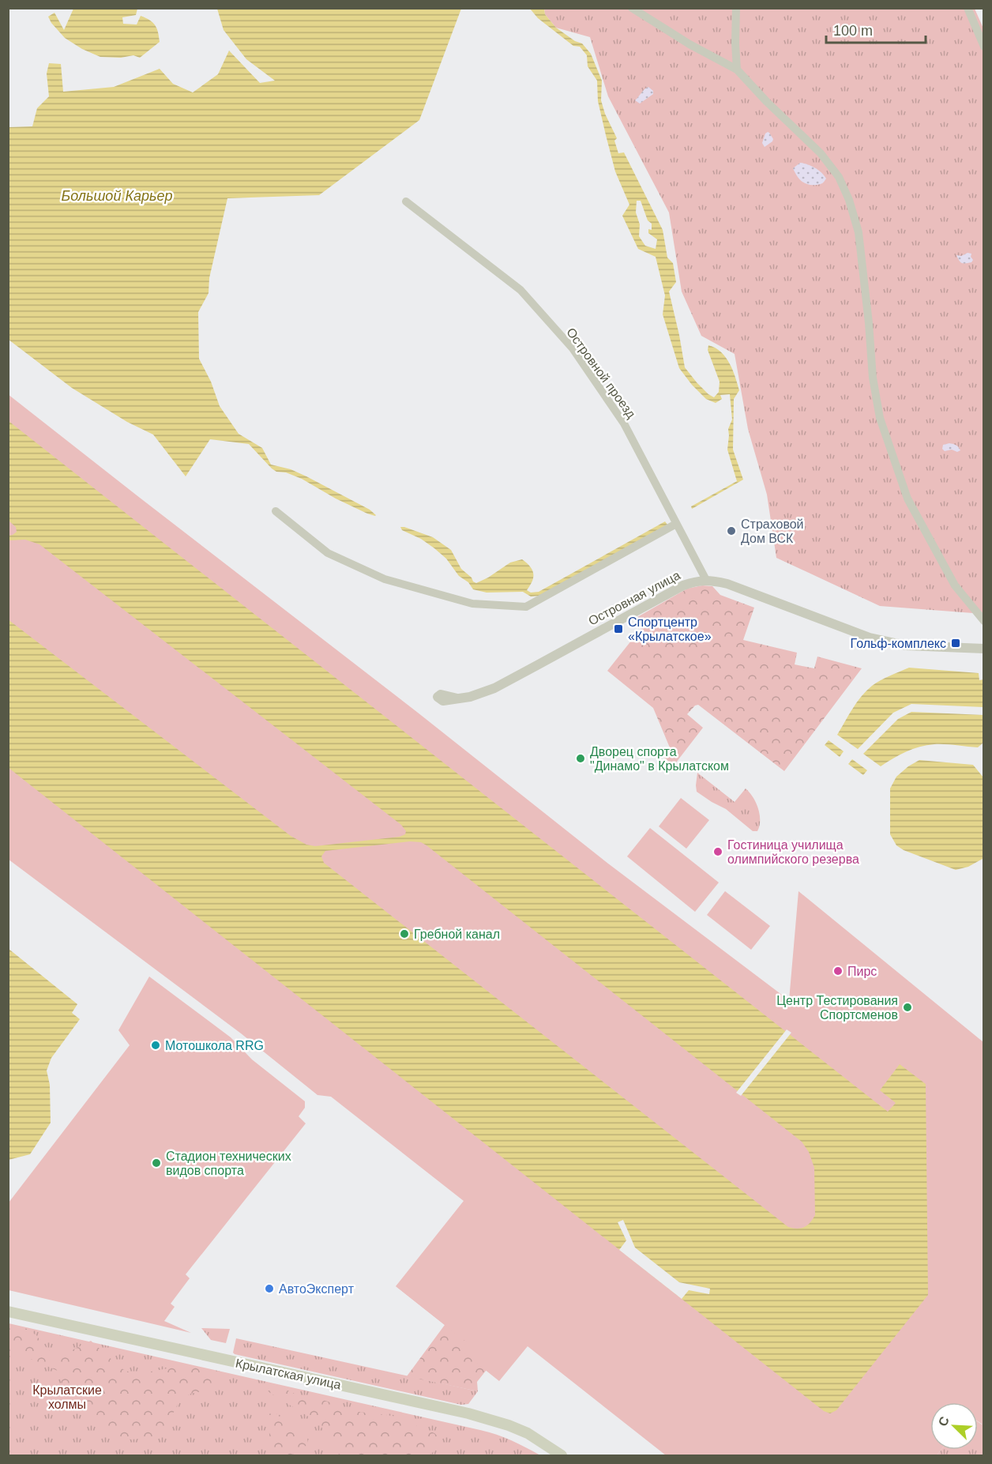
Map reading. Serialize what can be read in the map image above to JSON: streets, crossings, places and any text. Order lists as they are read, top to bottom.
{
  "streets": {
    "main road": ["Крылатская улица"],
    "street": ["Островной проезд", "Островная улица"]
  },
  "crossings": [
    ["Островной проезд", "Островная улица"]
  ],
  "water": ["Большой Карьер"],
  "parks": ["Крылатские холмы"],
  "places": {
    "other": [
      "Страховой Дом ВСК",
      "Дворец спорта \"Динамо\" в Крылатском",
      "Гостиница училища олимпийского резерва",
      "Гребной канал",
      "Пирс",
      "Центр Тестирования Спортсменов",
      "Мотошкола RRG",
      "Стадион технических видов спорта",
      "АвтоЭксперт"
    ],
    "transit": ["Спортцентр «Крылатское»", "Гольф-комплекс"]
  },
  "scale_bar": "100 m",
  "north": "top left"
}
